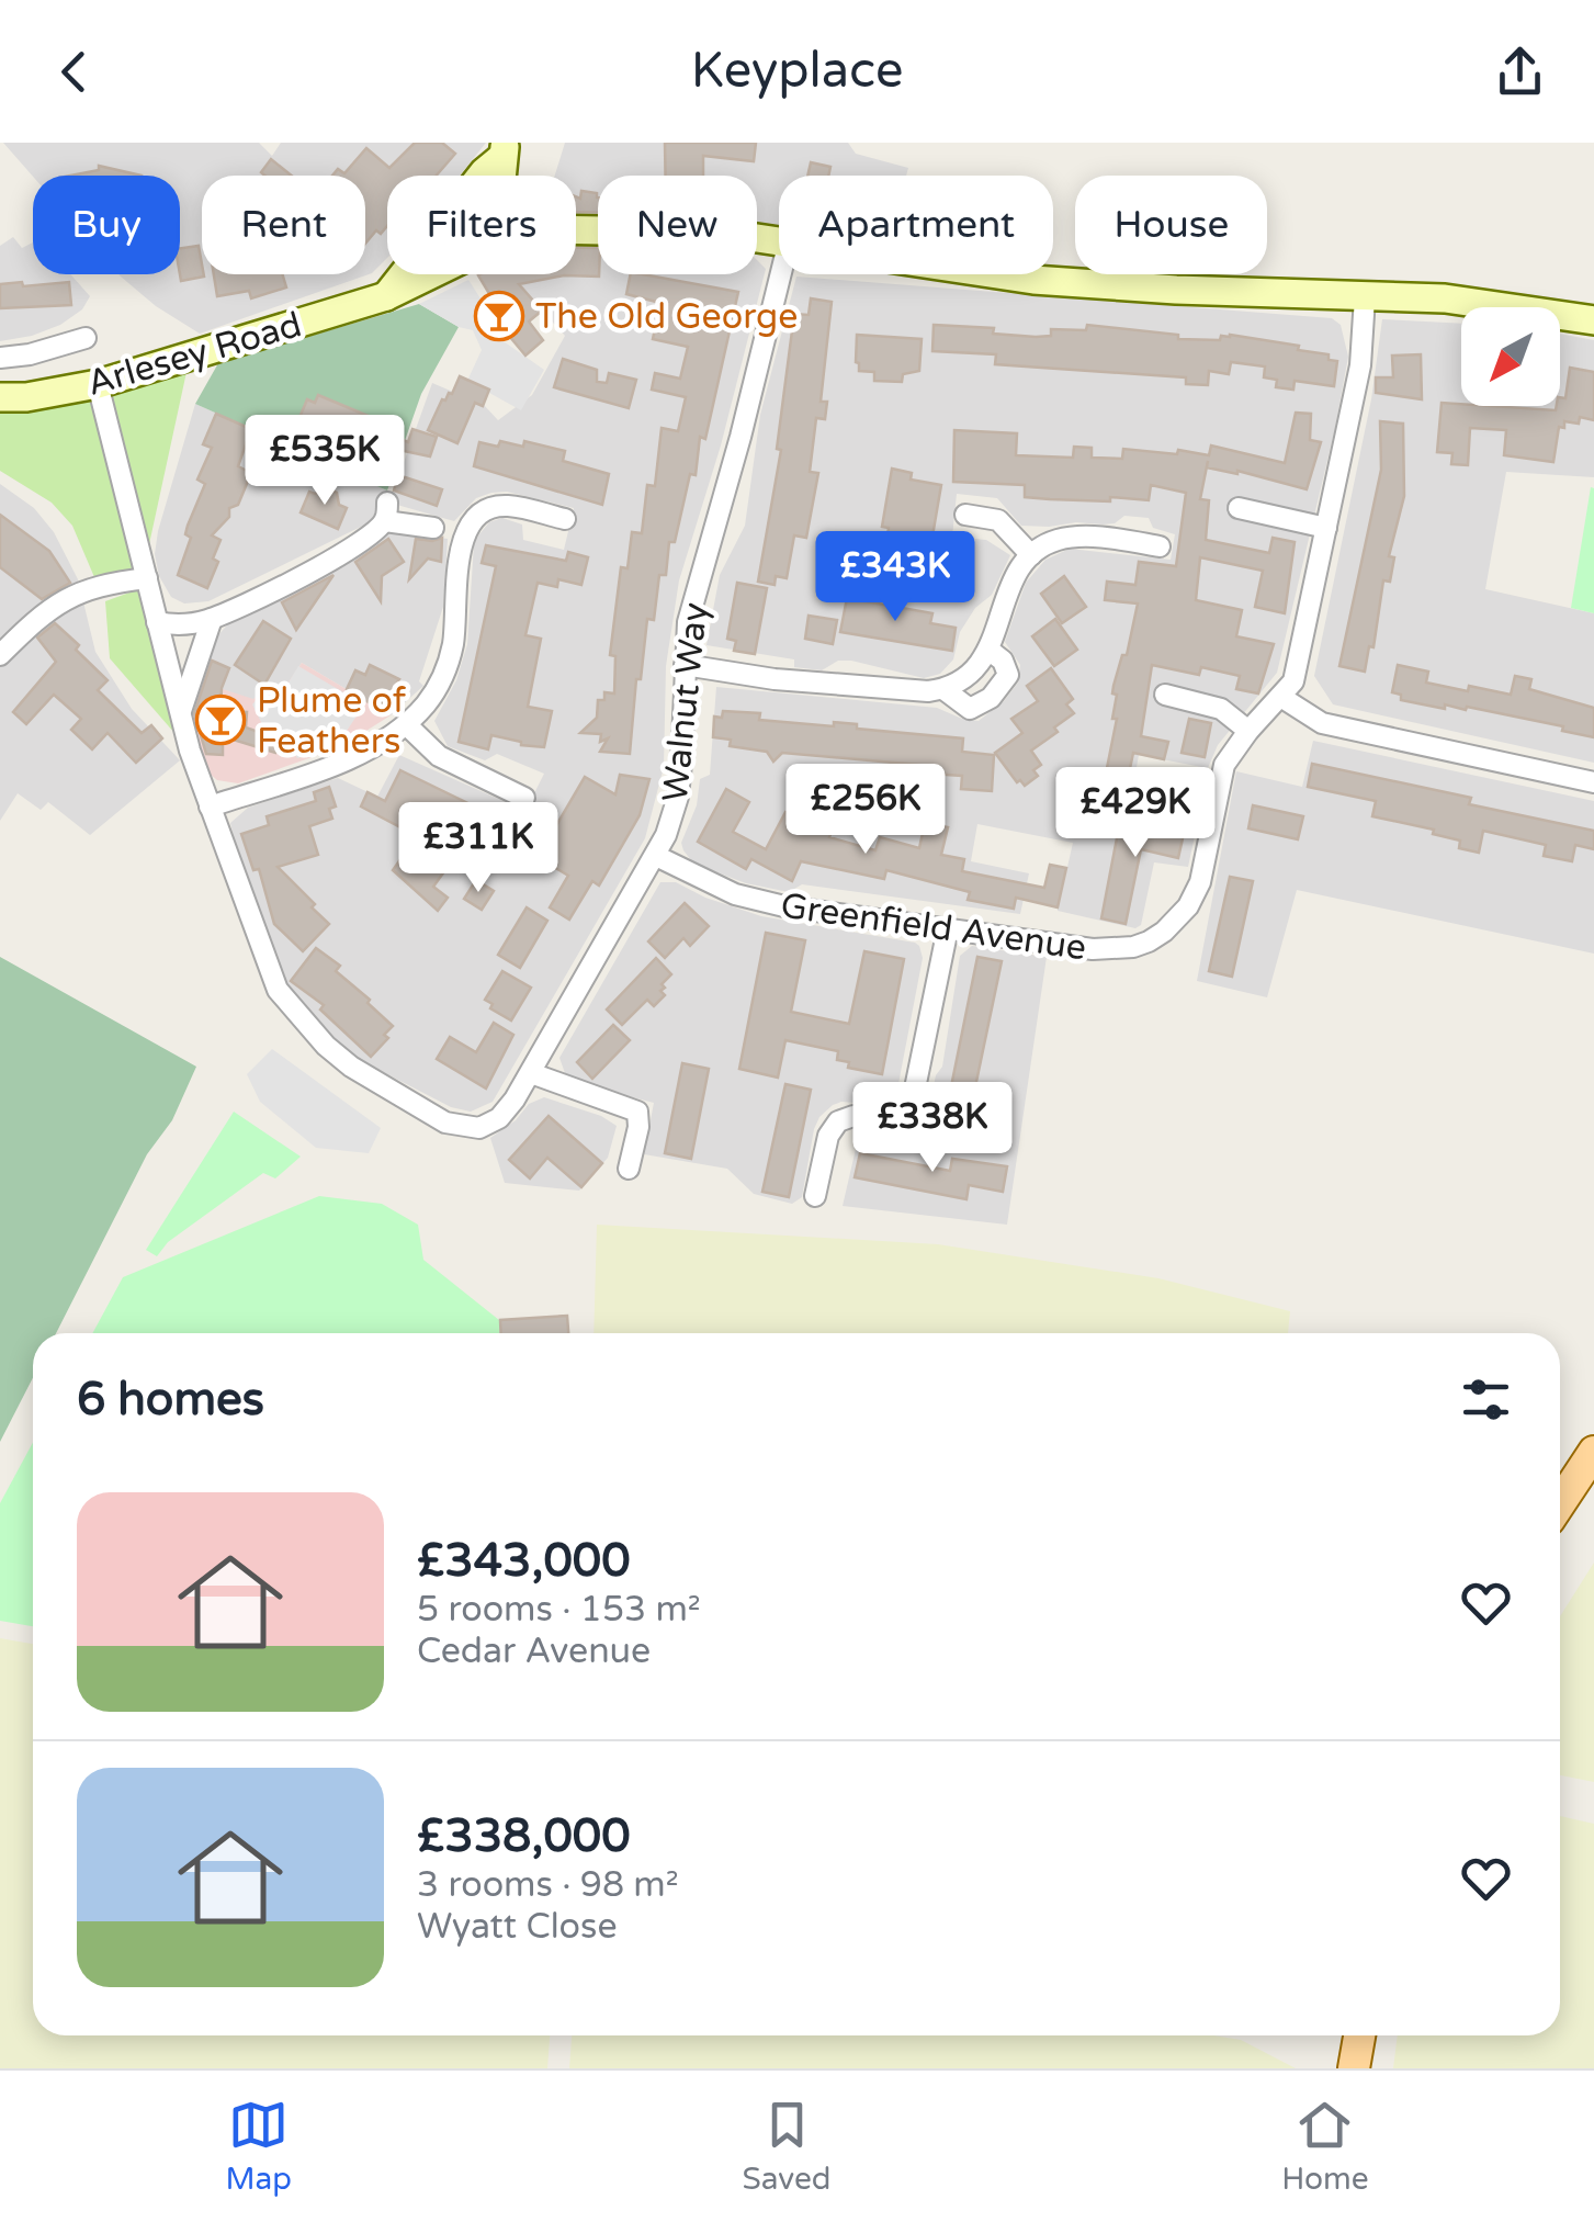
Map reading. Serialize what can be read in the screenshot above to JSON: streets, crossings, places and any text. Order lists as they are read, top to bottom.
{
  "streets": {
    "street": ["Arlesey Road", "Walnut Way", "Greenfield Avenue"]
  },
  "crossings": [
    ["Walnut Way", "Greenfield Avenue"]
  ],
  "places": {
    "bar": ["The Old George", "Plume of Feathers"]
  },
  "north": "bottom left",
  "page": {
    "header": "Keyplace",
    "chip": [
      "Buy",
      "Rent",
      "Filters",
      "New",
      "Apartment",
      "House"
    ],
    "price": [
      "£535K",
      "£343K",
      "£256K",
      "£429K",
      "£311K",
      "£338K"
    ],
    "heading": "6 homes",
    "list": [
      {
        "name": "£343,000",
        "note": "5 rooms · 153 m² · Cedar Avenue"
      },
      {
        "name": "£338,000",
        "note": "3 rooms · 98 m² · Wyatt Close"
      }
    ],
    "tabs": ["Map", "Saved", "Home"]
  }
}
